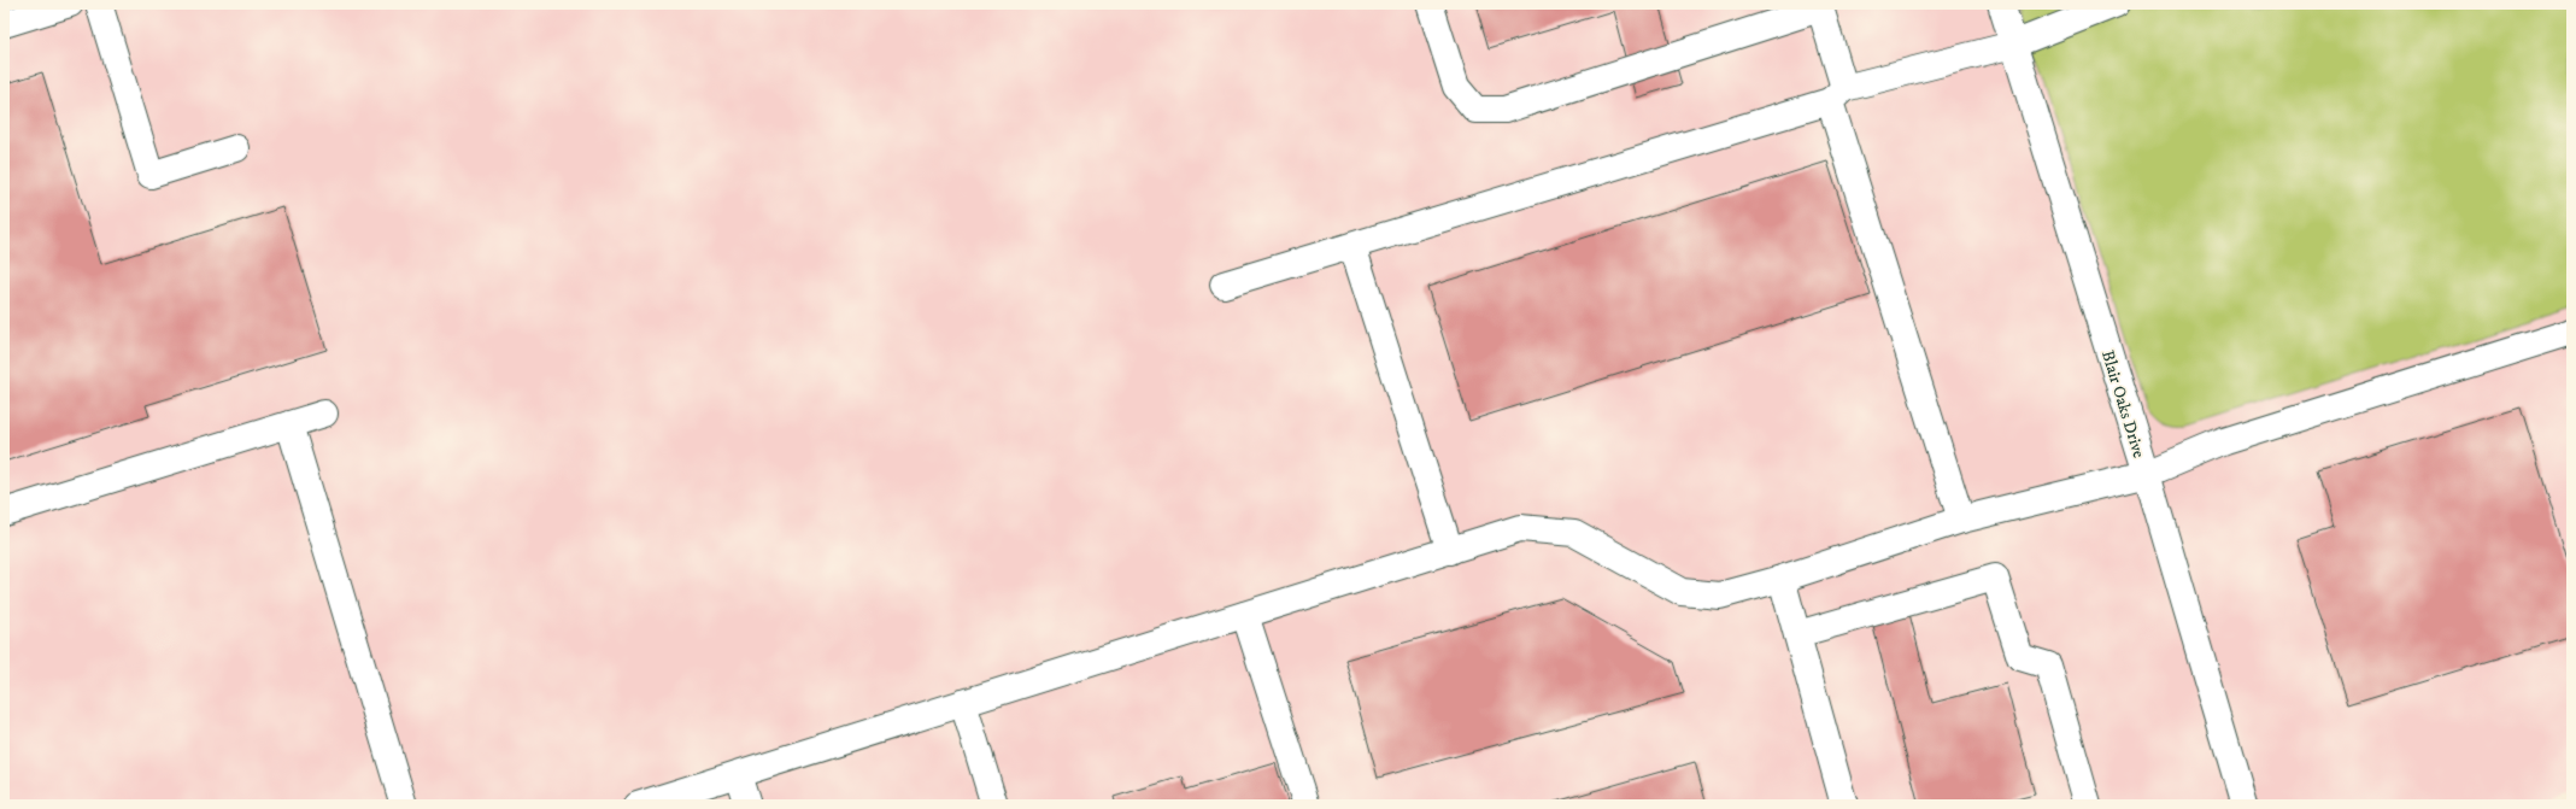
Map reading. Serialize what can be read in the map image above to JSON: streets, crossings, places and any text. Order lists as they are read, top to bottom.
{
  "streets": {
    "street": ["Blair Oaks Drive"]
  }
}
